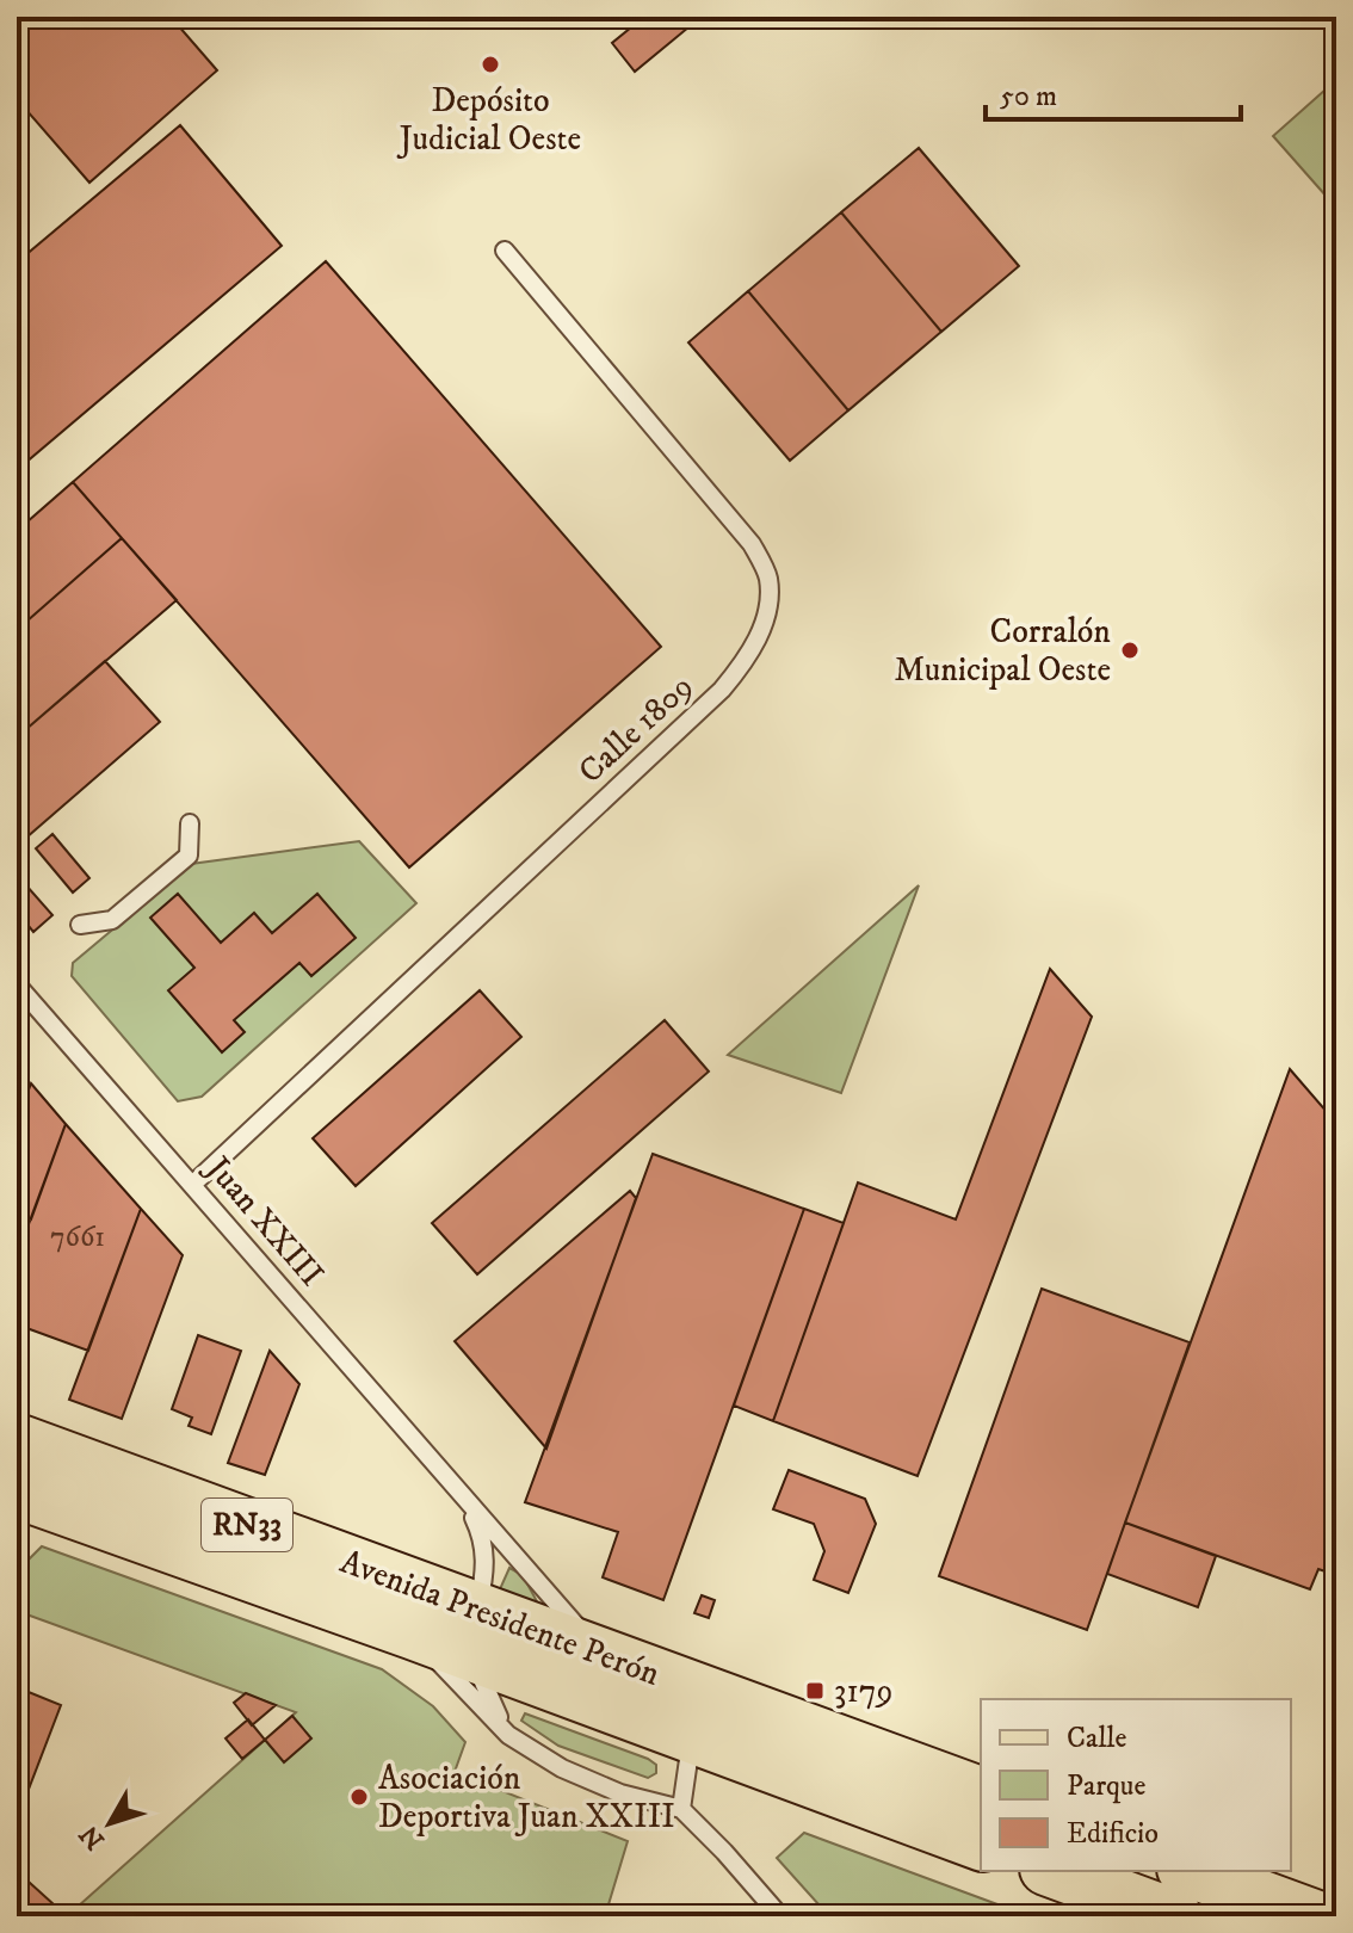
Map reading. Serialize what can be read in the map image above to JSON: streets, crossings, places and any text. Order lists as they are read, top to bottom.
{
  "streets": {
    "main road": ["RN33", "Avenida Presidente Perón"],
    "lane": ["Calle 1809", "Juan XXIII"]
  },
  "crossings": [
    ["Calle 1809", "Juan XXIII"],
    ["Juan XXIII", "Avenida Presidente Perón"]
  ],
  "places": {
    "other": ["Depósito Judicial Oeste", "Corralón Municipal Oeste", "Asociación Deportiva Juan XXIII"],
    "transit": ["3179"]
  },
  "house_numbers": ["7661"],
  "legend": ["Calle", "Parque", "Edificio"],
  "scale_bar": "50 m",
  "north": "bottom left"
}
